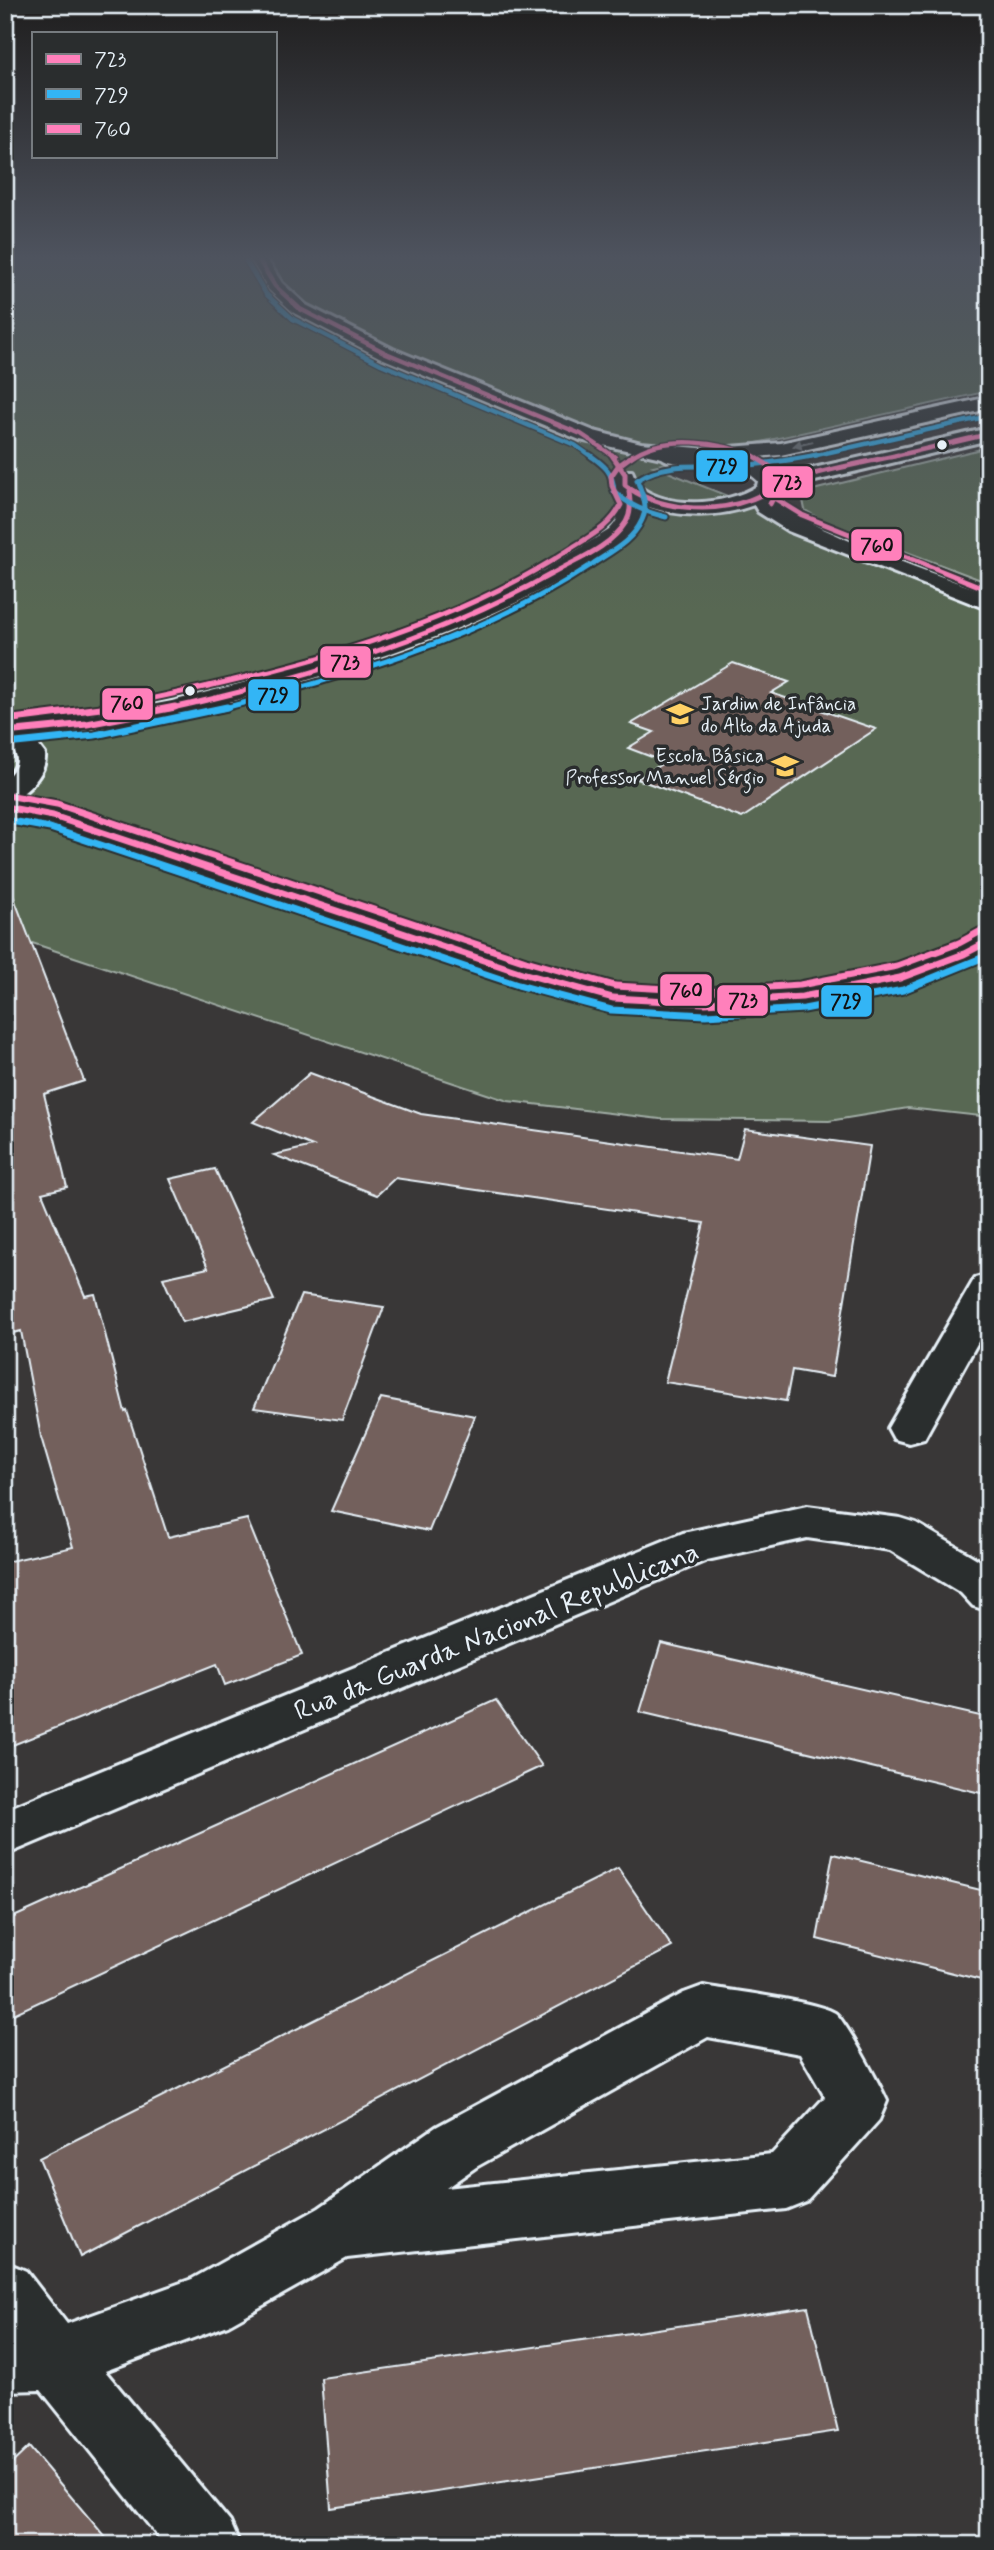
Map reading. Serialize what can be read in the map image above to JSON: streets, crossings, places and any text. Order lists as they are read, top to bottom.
{
  "streets": {
    "street": ["Rua da Guarda Nacional Republicana"]
  },
  "places": {
    "school or university": ["Jardim de Infância do Alto da Ajuda", "Escola Básica Professor Manuel Sérgio"]
  },
  "lines": ["transit line 723", "transit line 729", "transit line 760"],
  "legend": ["723", "729", "760"]
}
